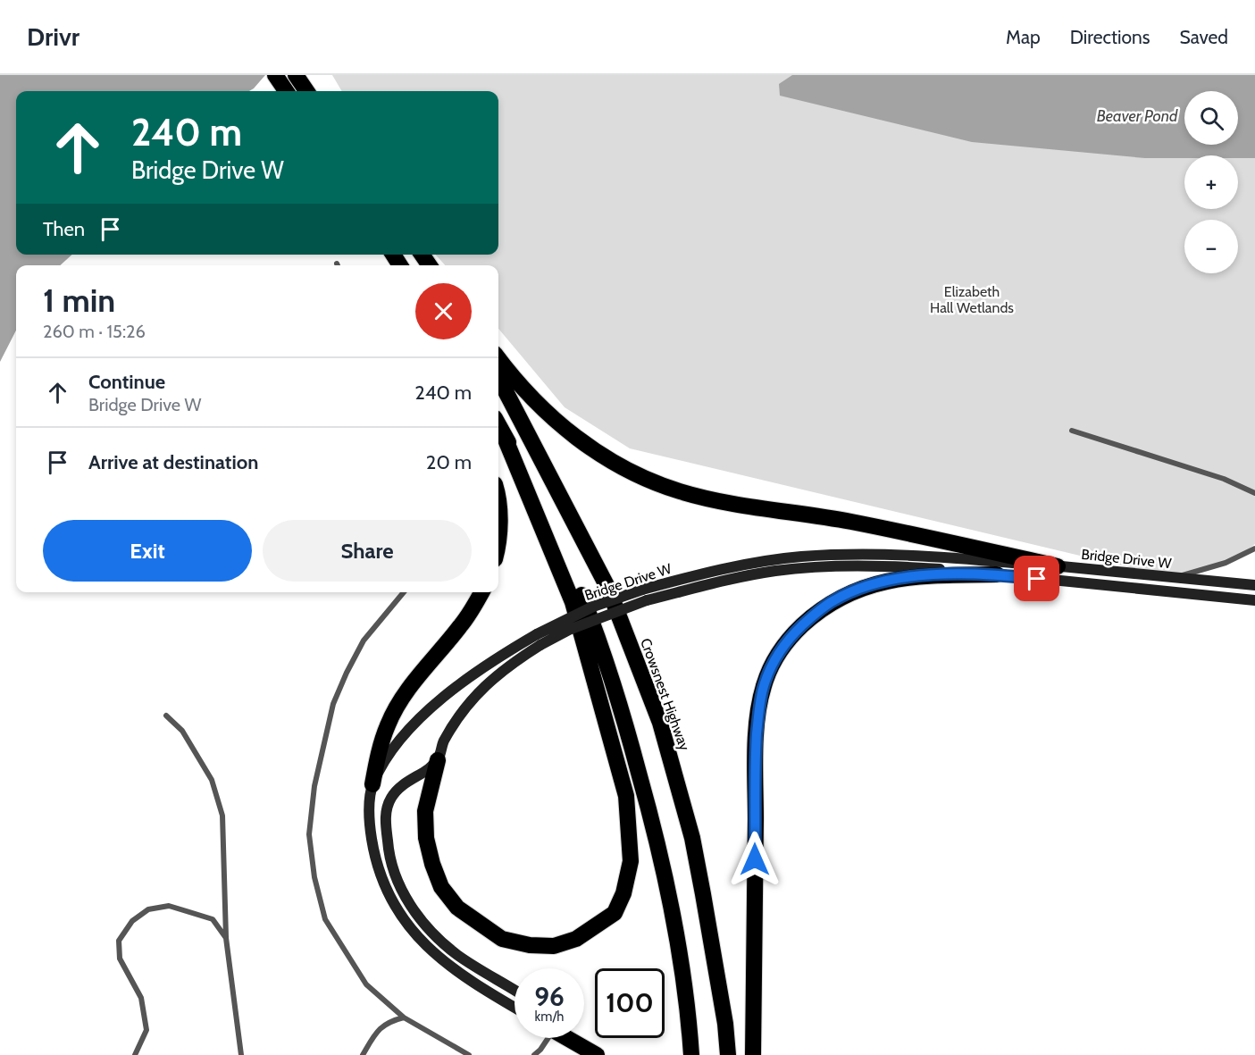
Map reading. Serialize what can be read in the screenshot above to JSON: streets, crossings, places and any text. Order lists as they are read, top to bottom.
{
  "streets": {
    "highway": ["Crowsnest Highway"],
    "street": ["Bridge Drive W"]
  },
  "water": ["Beaver Pond"],
  "parks": ["Elizabeth Hall Wetlands"],
  "page": {
    "header": "Drivr",
    "nav": ["Map", "Directions", "Saved"],
    "map_buttons": ["+", "−"],
    "turn": ["240 m", "Bridge Drive W"],
    "then": "Then",
    "heading": ["1 min", "260 m · 15:26"],
    "list": [
      {
        "name": "Continue",
        "note": "Bridge Drive W",
        "value": "240 m"
      },
      {
        "name": "Arrive at destination",
        "value": "20 m"
      }
    ],
    "buttons": ["Exit", "Share"],
    "speed": "96 km/h",
    "limit": "100"
  }
}
